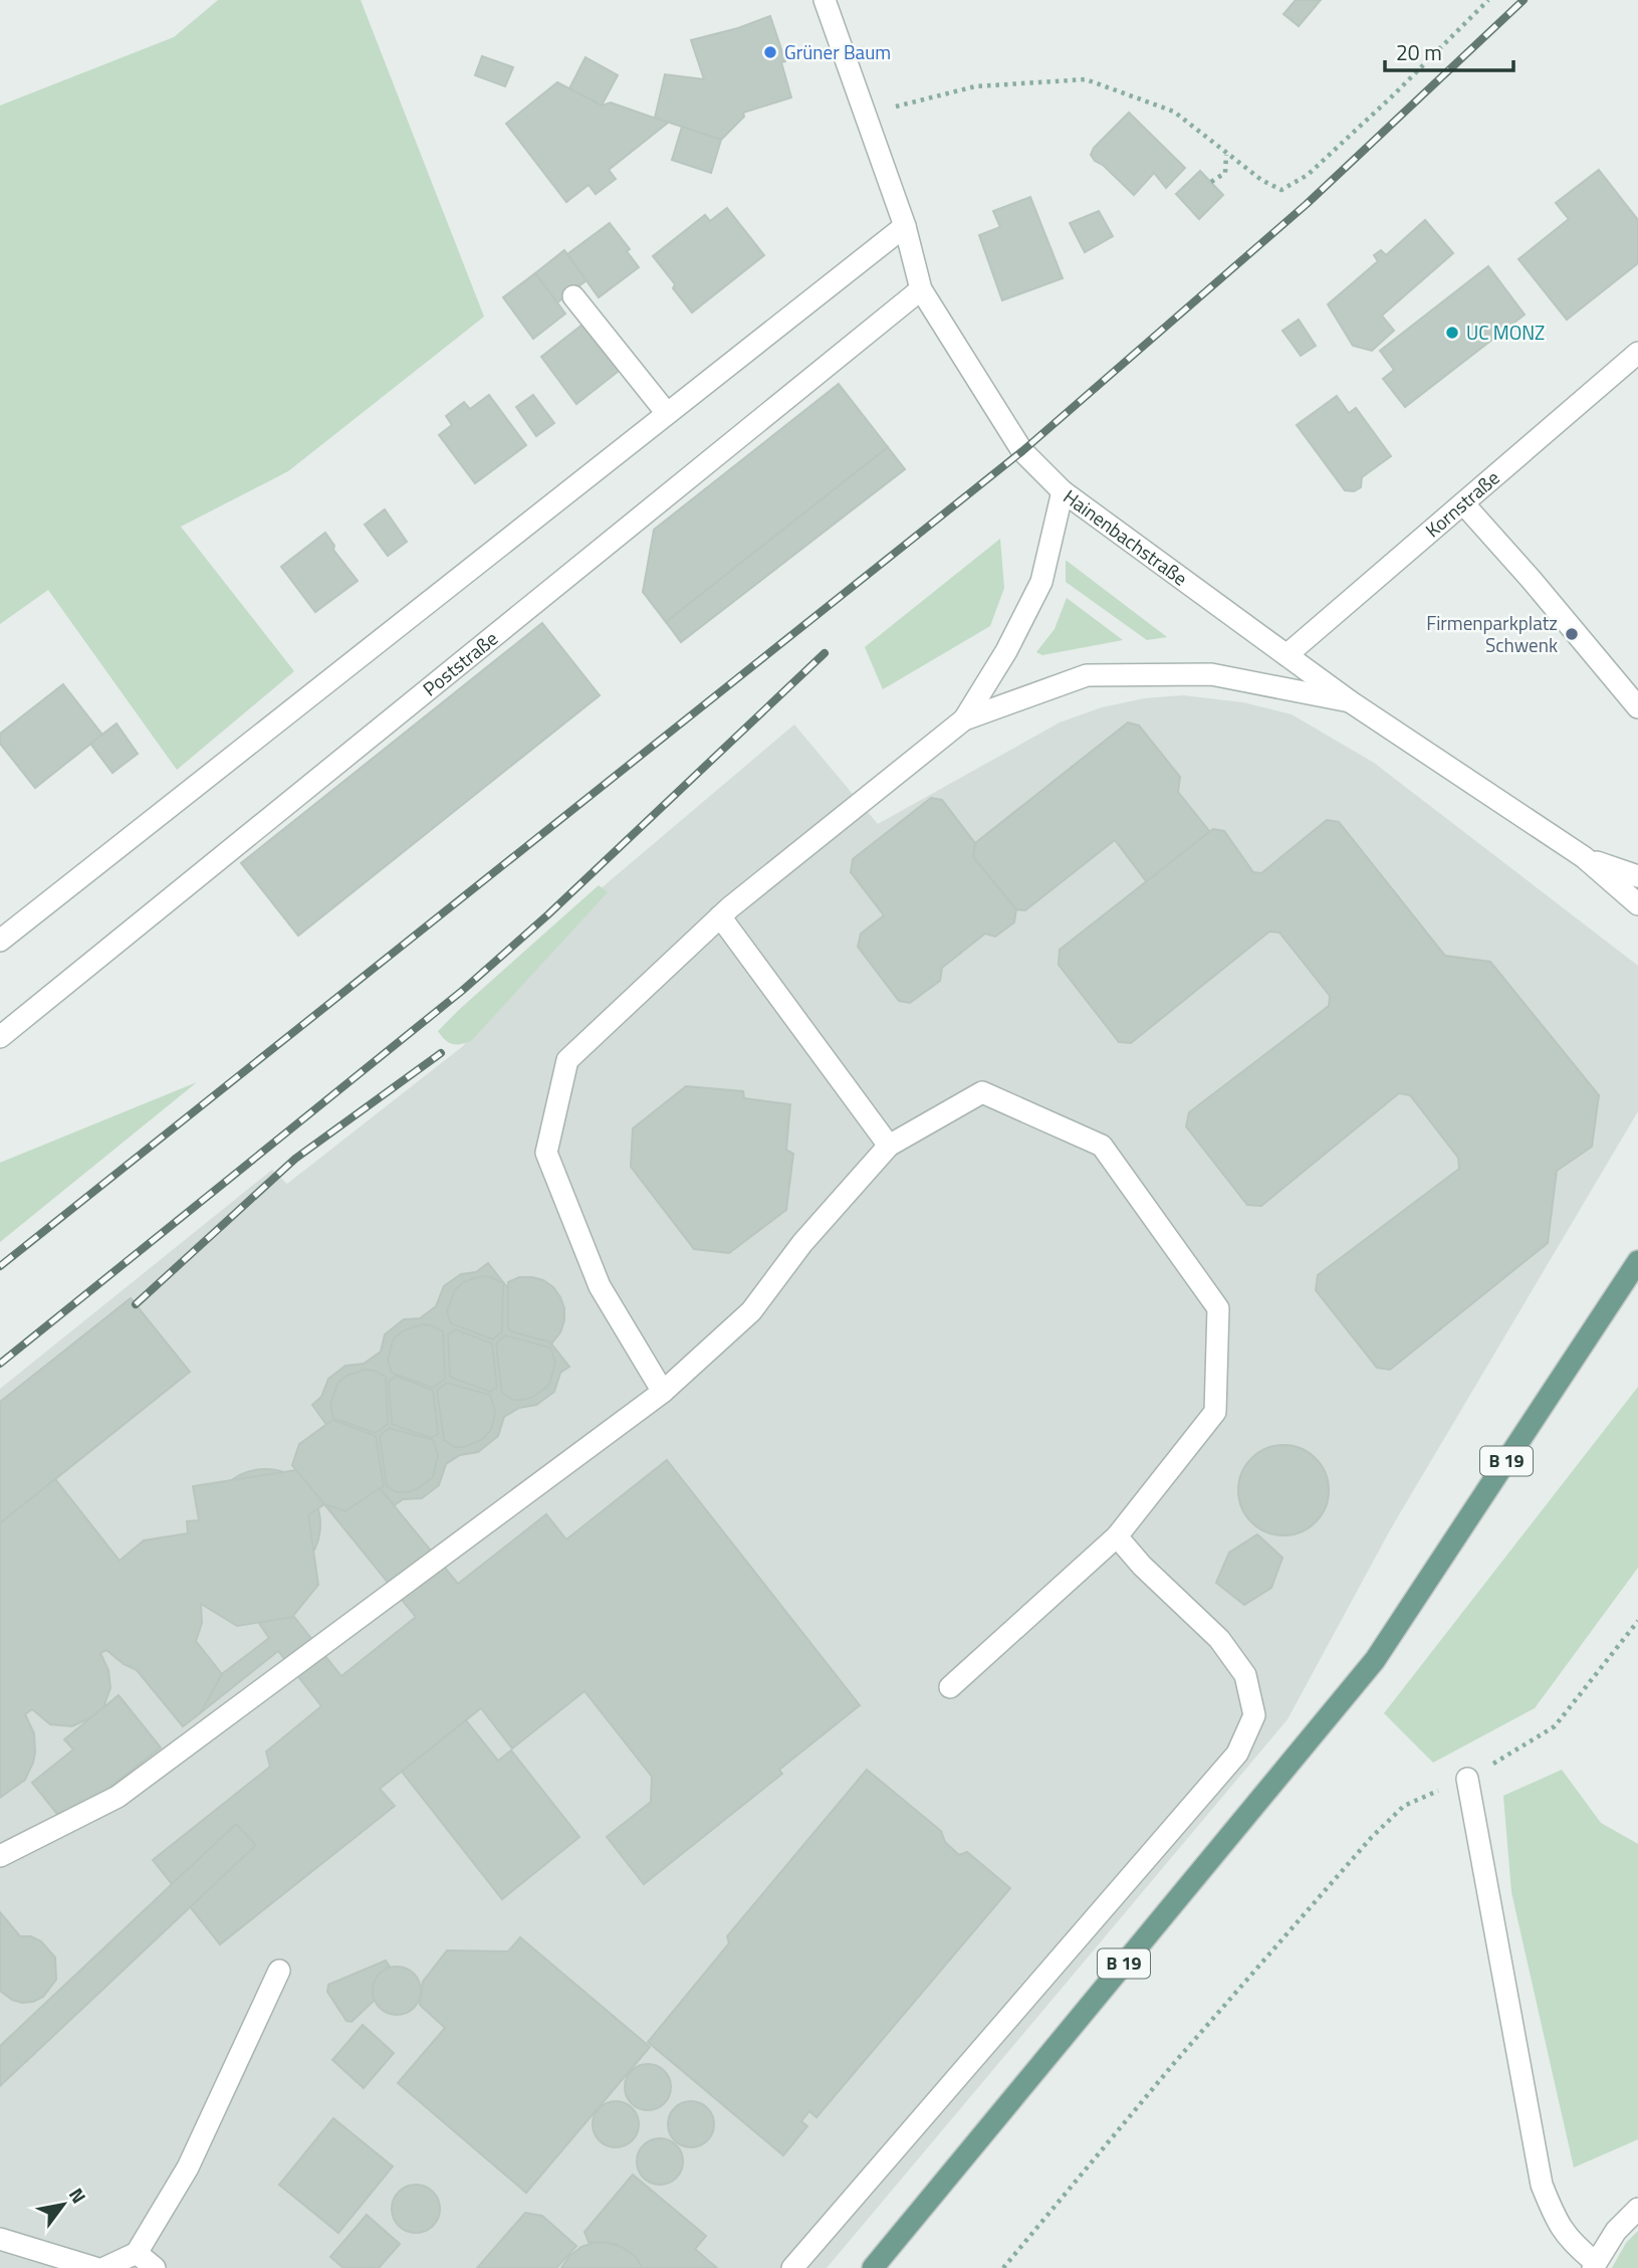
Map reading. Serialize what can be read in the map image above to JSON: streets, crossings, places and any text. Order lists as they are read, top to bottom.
{
  "streets": {
    "main road": ["B 19"],
    "street": ["Kornstraße", "Hainenbachstraße", "Poststraße"]
  },
  "crossings": [
    ["Kornstraße", "Hainenbachstraße"],
    ["Hainenbachstraße", "Poststraße"]
  ],
  "places": ["Grüner Baum", "UC MONZ", "Firmenparkplatz Schwenk"],
  "scale_bar": "20 m",
  "north": "top right"
}
